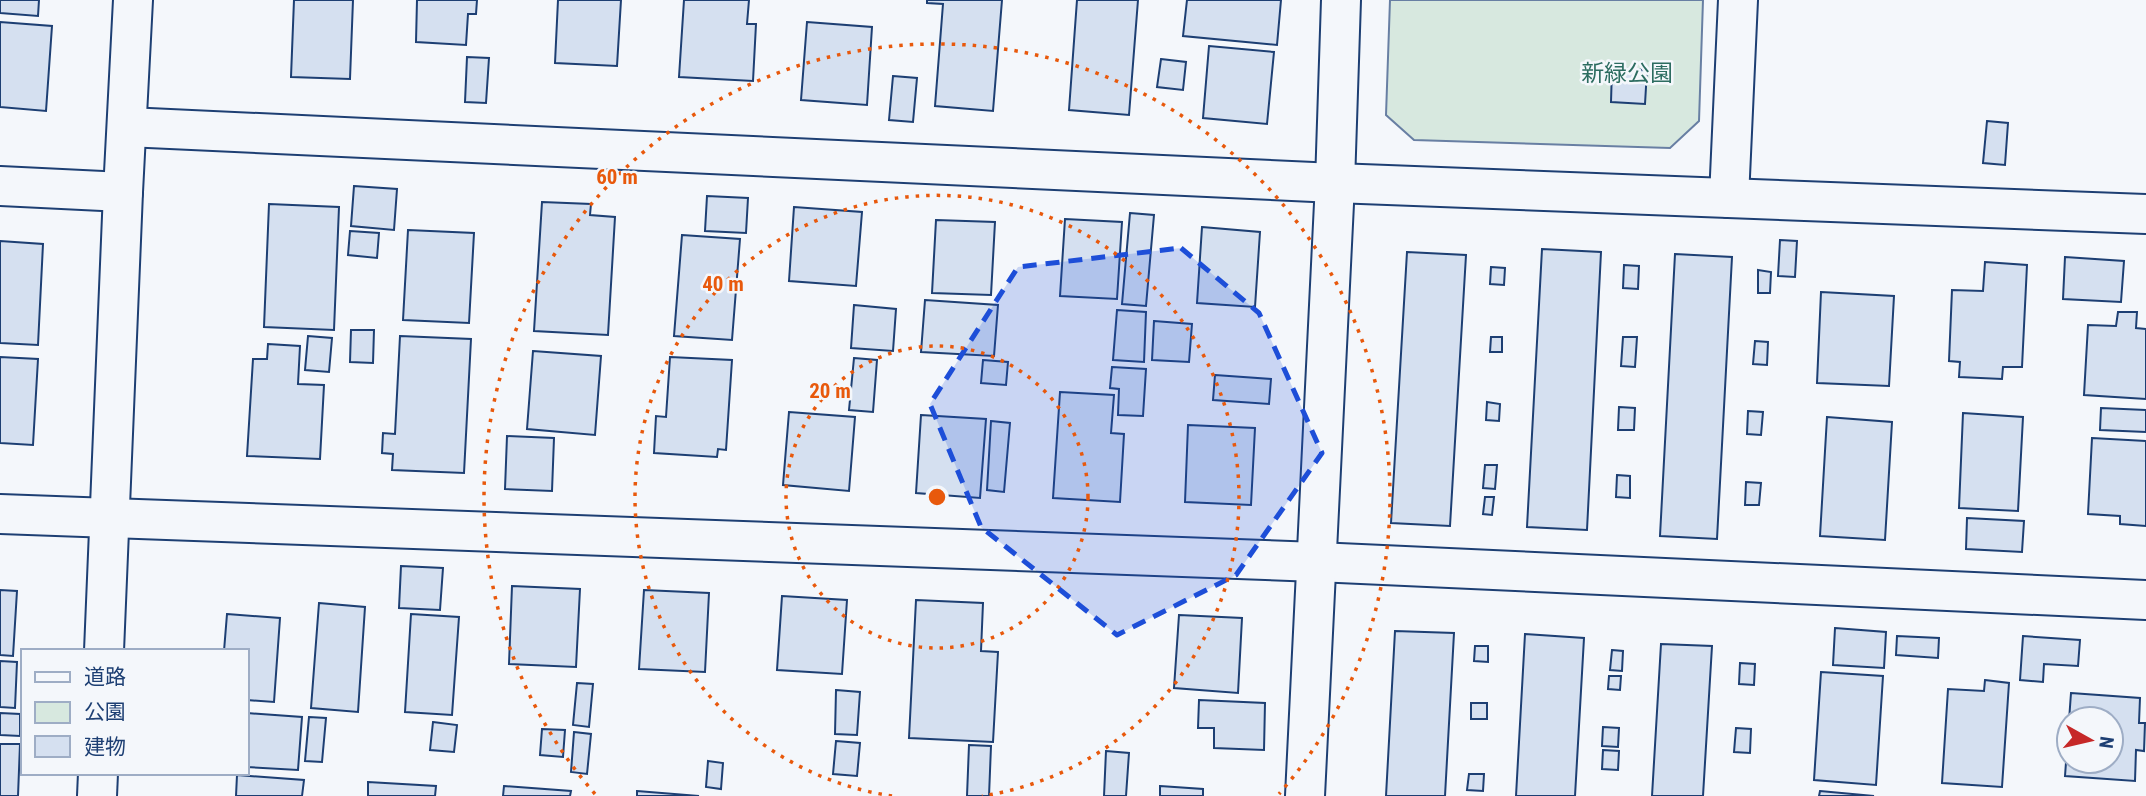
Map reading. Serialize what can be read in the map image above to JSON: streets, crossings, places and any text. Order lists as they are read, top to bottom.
{
  "parks": ["新緑公園"],
  "legend": ["道路", "公園", "建物"],
  "north": "right",
  "rings": ["60 m", "40 m", "20 m"]
}
